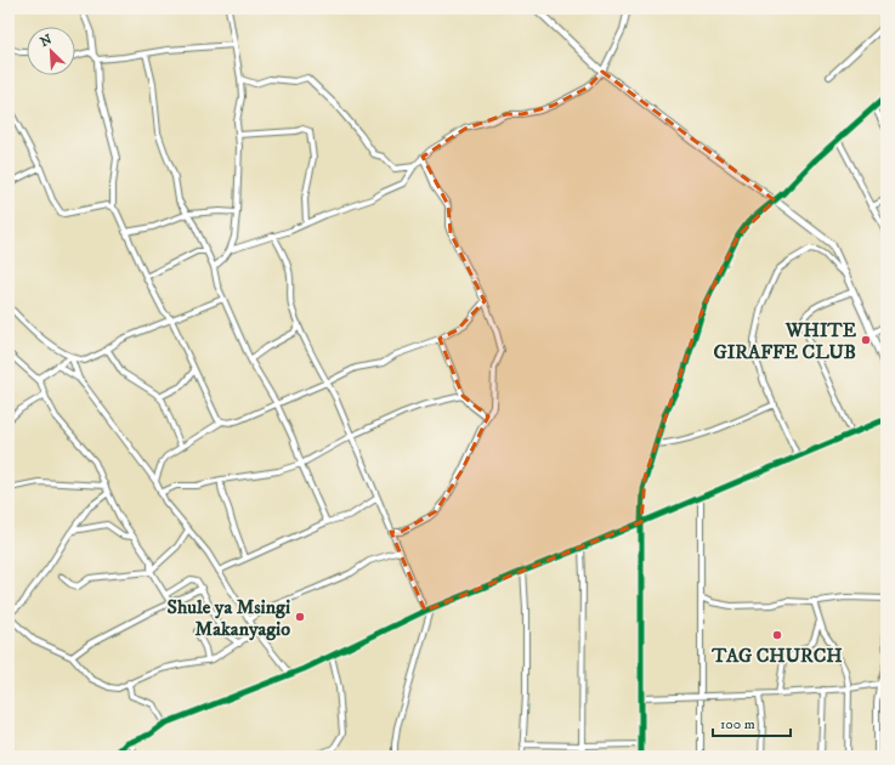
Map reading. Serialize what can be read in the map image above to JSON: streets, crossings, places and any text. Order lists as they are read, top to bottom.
{
  "places": ["WHITE GIRAFFE CLUB", "Shule ya Msingi Makanyagio", "TAG CHURCH"],
  "scale_bar": "100 m",
  "north": "top left"
}
